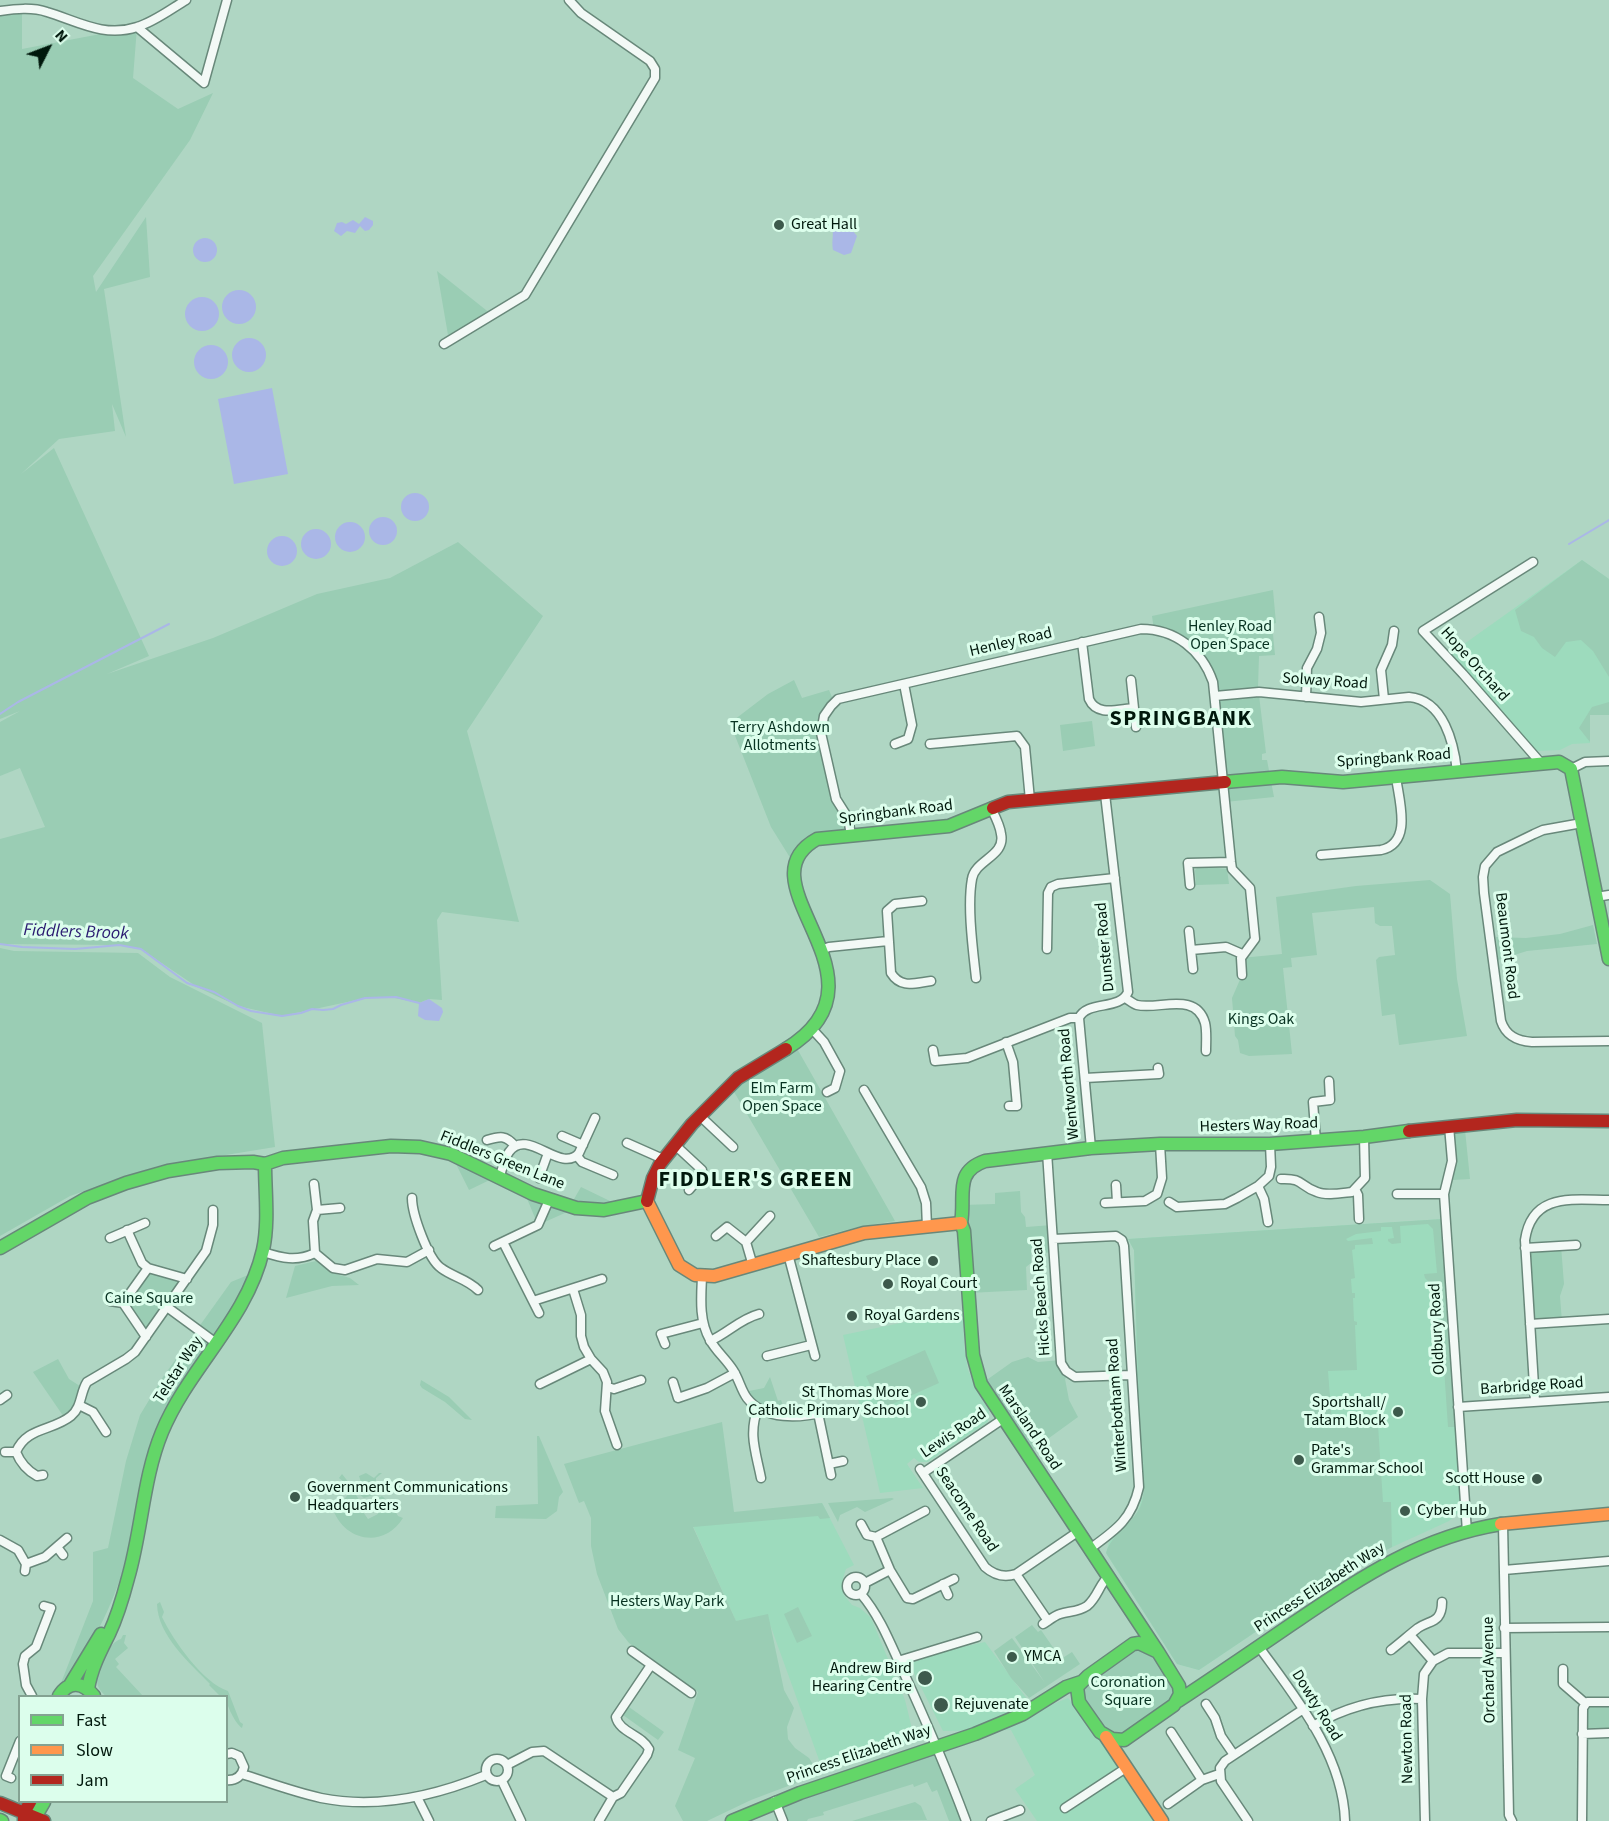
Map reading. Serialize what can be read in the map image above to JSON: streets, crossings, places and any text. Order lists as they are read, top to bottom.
{
  "streets": {
    "main road": [
      "Springbank Road",
      "Hesters Way Road",
      "Fiddlers Green Lane",
      "Telstar Way",
      "Marsland Road",
      "Princess Elizabeth Way"
    ],
    "street": [
      "Henley Road",
      "Hope Orchard",
      "Solway Road",
      "Beaumont Road",
      "Dunster Road",
      "Wentworth Road",
      "Hicks Beach Road",
      "Oldbury Road",
      "Barbridge Road",
      "Winterbotham Road",
      "Lewis Road",
      "Seacome Road",
      "Orchard Avenue",
      "Dowty Road",
      "Newton Road"
    ]
  },
  "crossings": [
    ["Henley Road", "Solway Road"],
    ["Henley Road", "Springbank Road"],
    ["Hope Orchard", "Springbank Road"],
    ["Solway Road", "Springbank Road"],
    ["Springbank Road", "Dunster Road"],
    ["Springbank Road", "Fiddlers Green Lane"],
    ["Dunster Road", "Wentworth Road"],
    ["Wentworth Road", "Hesters Way Road"],
    ["Hesters Way Road", "Hicks Beach Road"],
    ["Hesters Way Road", "Oldbury Road"],
    ["Hesters Way Road", "Marsland Road"],
    ["Fiddlers Green Lane", "Telstar Way"],
    ["Hicks Beach Road", "Winterbotham Road"],
    ["Oldbury Road", "Barbridge Road"],
    ["Oldbury Road", "Princess Elizabeth Way"],
    ["Winterbotham Road", "Marsland Road"],
    ["Marsland Road", "Lewis Road"],
    ["Marsland Road", "Princess Elizabeth Way"],
    ["Lewis Road", "Seacome Road"],
    ["Princess Elizabeth Way", "Orchard Avenue"],
    ["Princess Elizabeth Way", "Dowty Road"]
  ],
  "districts": ["SPRINGBANK", "FIDDLER'S GREEN"],
  "water": ["Fiddlers Brook"],
  "parks": [
    "Henley Road Open Space",
    "Terry Ashdown Allotments",
    "Kings Oak",
    "Elm Farm Open Space",
    "Caine Square",
    "Hesters Way Park",
    "Coronation Square"
  ],
  "places": [
    "Great Hall",
    "Shaftesbury Place",
    "Royal Court",
    "Royal Gardens",
    "St Thomas More Catholic Primary School",
    "Sportshall/ Tatam Block",
    "Pate's Grammar School",
    "Scott House",
    "Government Communications Headquarters",
    "Cyber Hub",
    "YMCA",
    "Andrew Bird Hearing Centre",
    "Rejuvenate"
  ],
  "legend": ["Fast", "Slow", "Jam"],
  "north": "top right"
}
